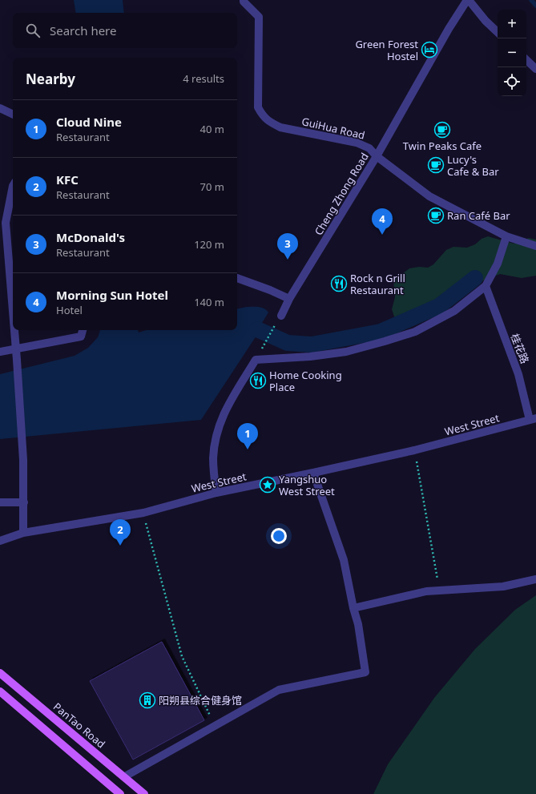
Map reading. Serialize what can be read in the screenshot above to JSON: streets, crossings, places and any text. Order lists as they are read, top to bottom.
{
  "streets": {
    "main road": ["PanTao Road"],
    "street": [
      "GuiHua Road",
      "Cheng Zhong Road",
      "桂花路",
      "West Street"
    ]
  },
  "crossings": [
    ["GuiHua Road", "Cheng Zhong Road"],
    ["桂花路", "West Street"]
  ],
  "places": {
    "hotel": ["Green Forest Hostel"],
    "cafe": ["Twin Peaks Cafe", "Lucy's Cafe & Bar", "Ran Café Bar"],
    "restaurant": ["Rock n Grill Restaurant", "Home Cooking Place"],
    "place": ["Yangshuo West Street"],
    "building": ["阳朔县综合健身馆"]
  },
  "page": {
    "map_buttons": ["+", "−"],
    "search": "Search here",
    "heading": ["Nearby", "4 results"],
    "list": [
      {
        "mark": "1",
        "name": "Cloud Nine",
        "note": "Restaurant",
        "value": "40 m"
      },
      {
        "mark": "2",
        "name": "KFC",
        "note": "Restaurant",
        "value": "70 m"
      },
      {
        "mark": "3",
        "name": "McDonald's",
        "note": "Restaurant",
        "value": "120 m"
      },
      {
        "mark": "4",
        "name": "Morning Sun Hotel",
        "note": "Hotel",
        "value": "140 m"
      }
    ],
    "pins": [
      "4",
      "3",
      "1",
      "2"
    ]
  }
}
